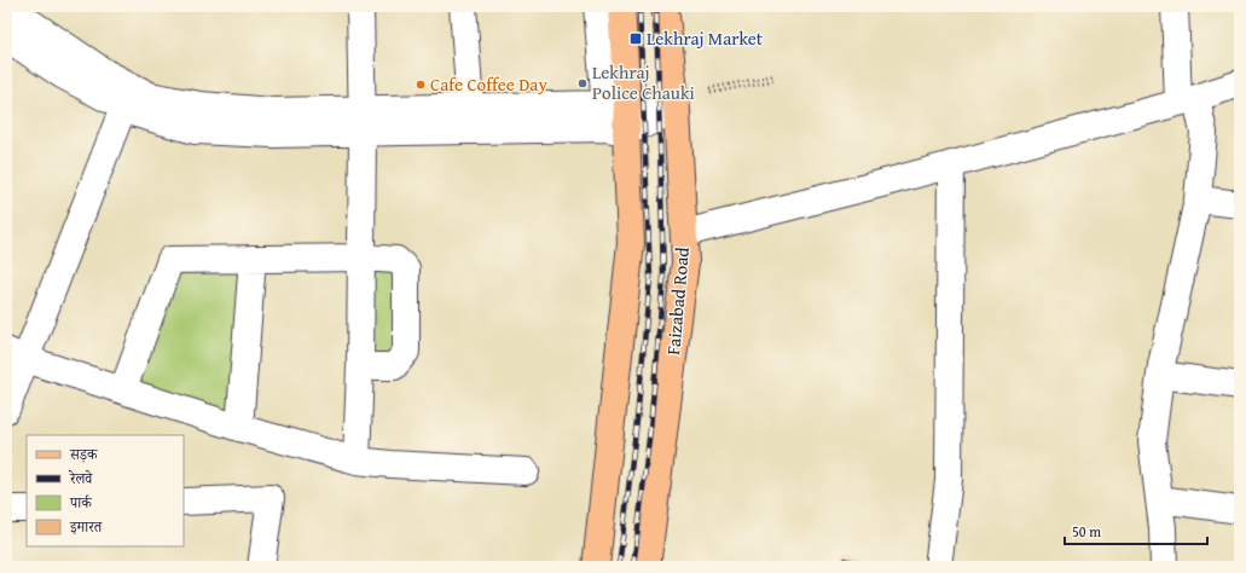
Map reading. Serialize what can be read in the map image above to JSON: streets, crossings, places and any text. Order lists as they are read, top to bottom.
{
  "streets": {
    "main road": ["Faizabad Road"]
  },
  "places": {
    "transit": ["Lekhraj Market"],
    "other": ["Lekhraj Police Chauki", "Cafe Coffee Day"]
  },
  "legend": [
    "सड़क",
    "रेलवे",
    "पार्क",
    "इमारत"
  ],
  "scale_bar": "50 m"
}
